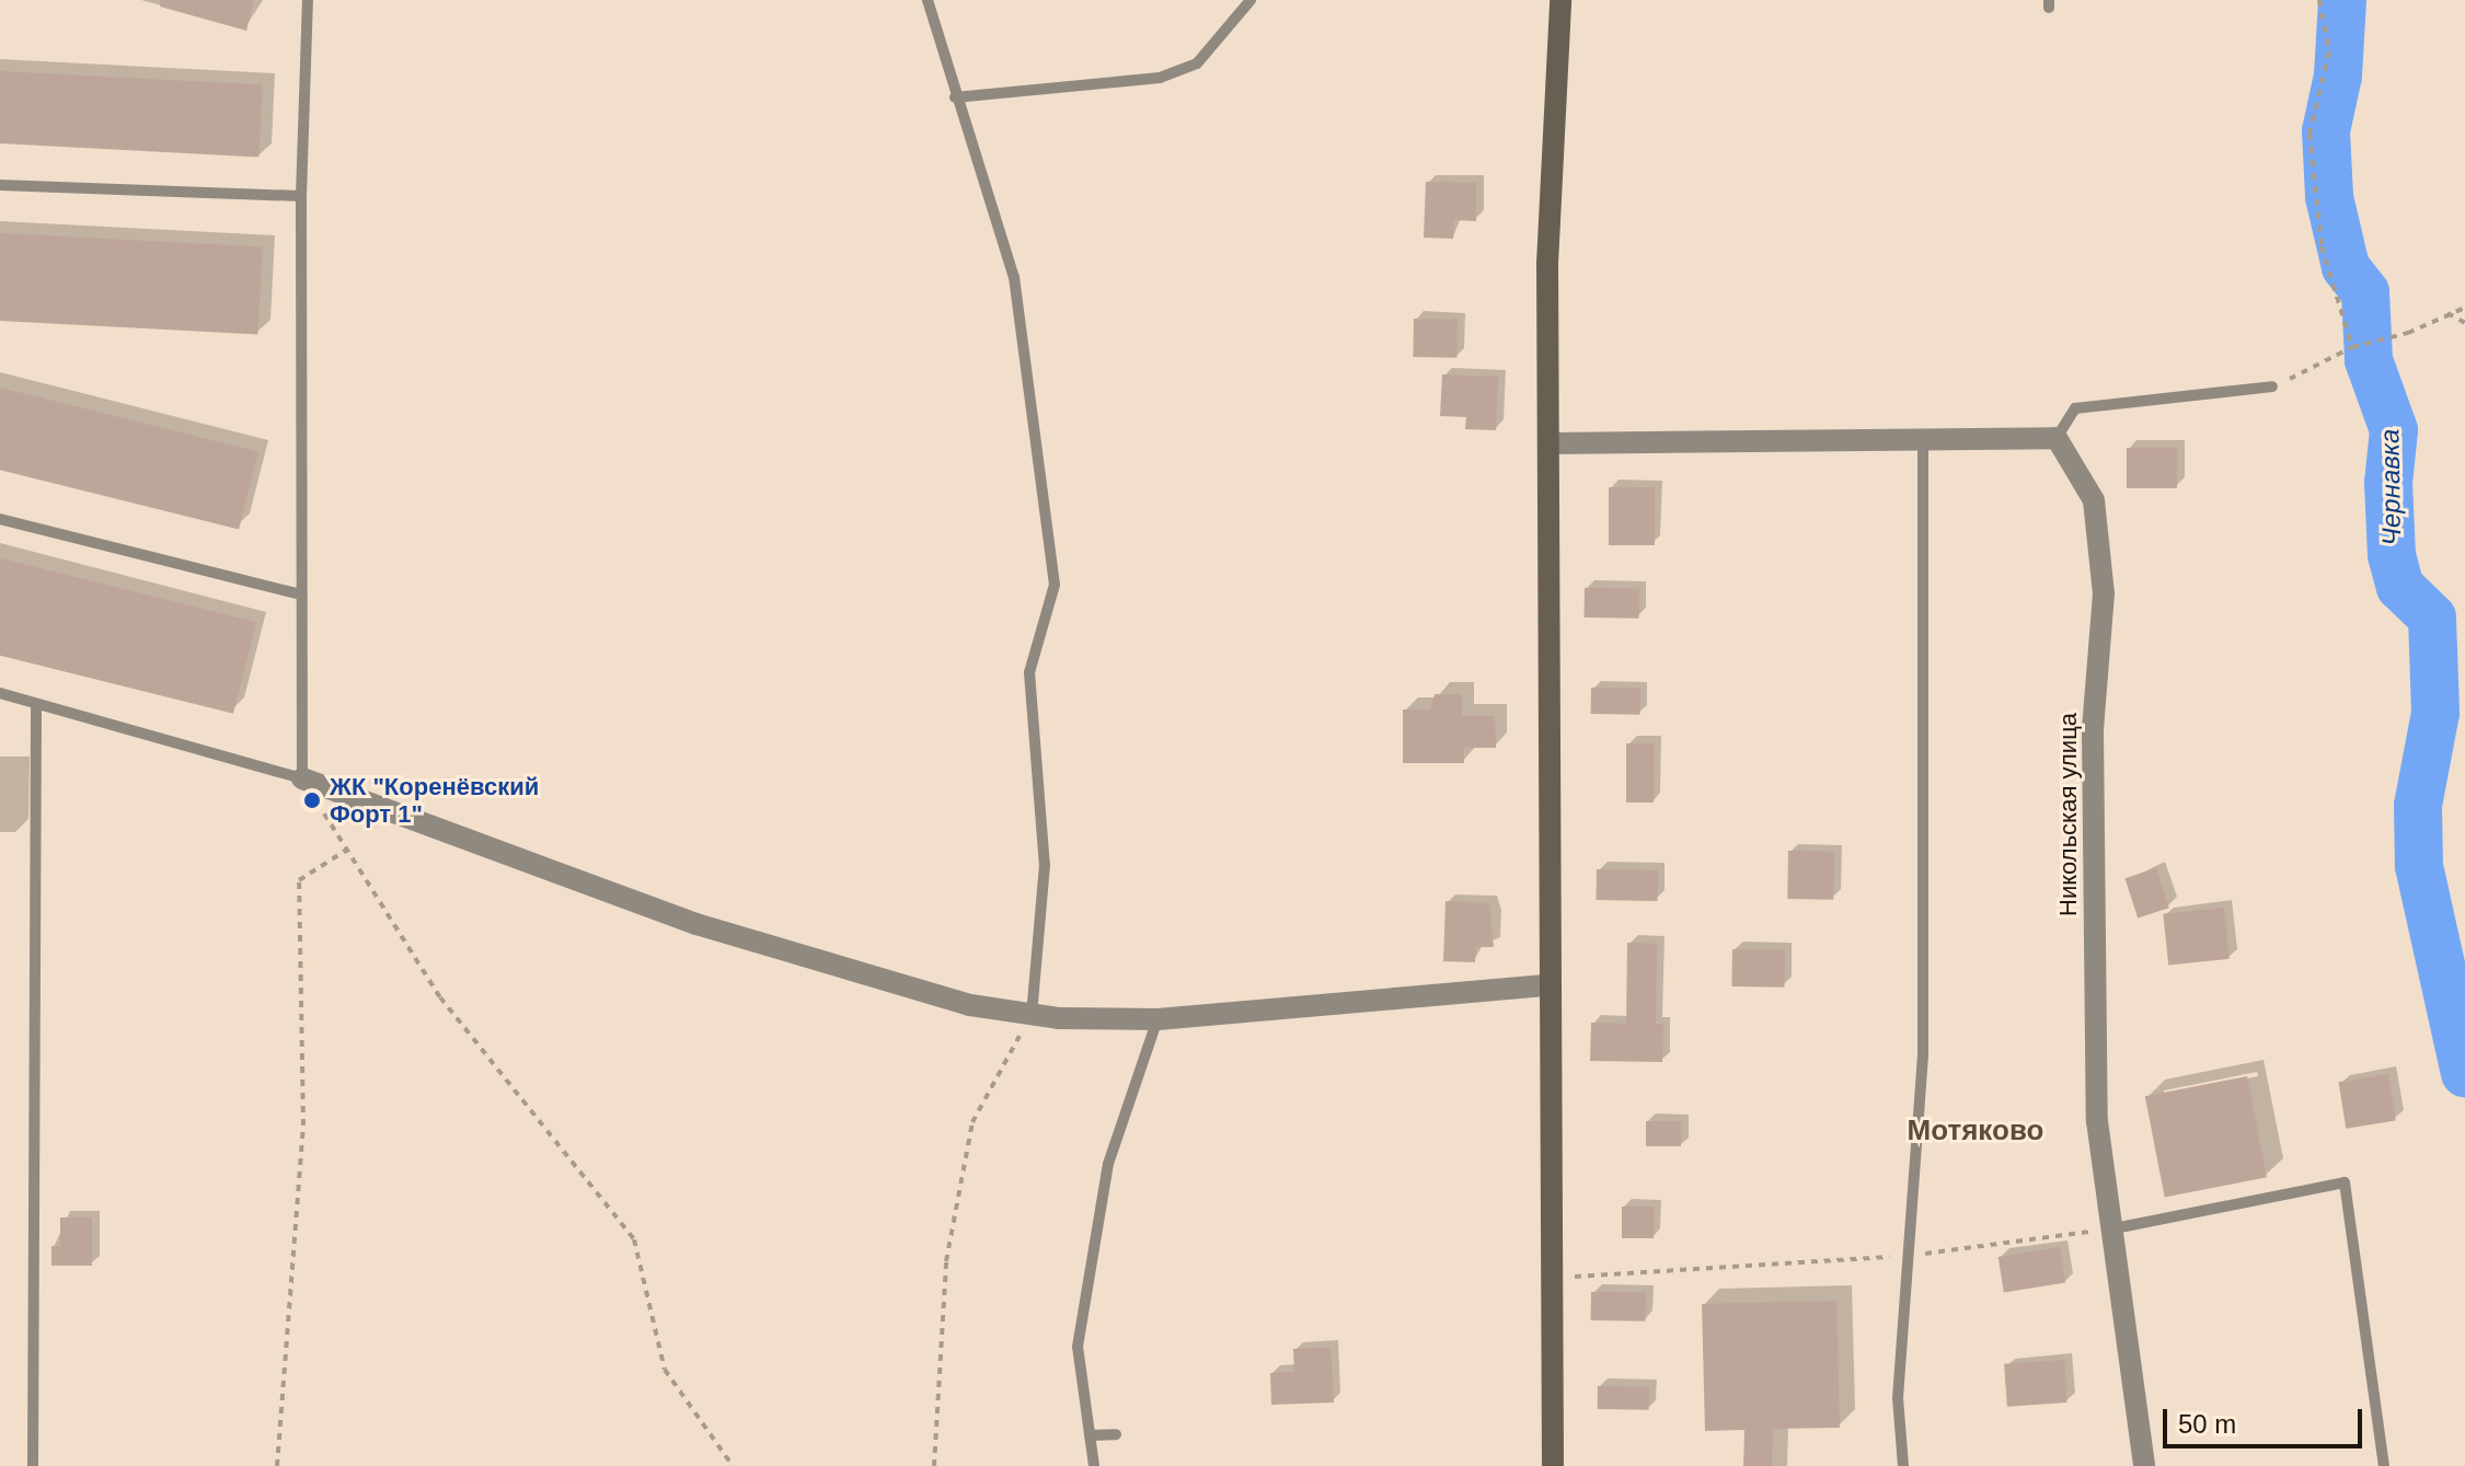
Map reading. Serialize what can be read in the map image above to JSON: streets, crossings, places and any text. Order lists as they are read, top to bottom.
{
  "streets": {
    "street": ["Никольская улица"]
  },
  "districts": ["Мотяково"],
  "water": ["Чернавка"],
  "places": ["ЖК \"Коренёвский Форт 1\""],
  "scale_bar": "50 m"
}
